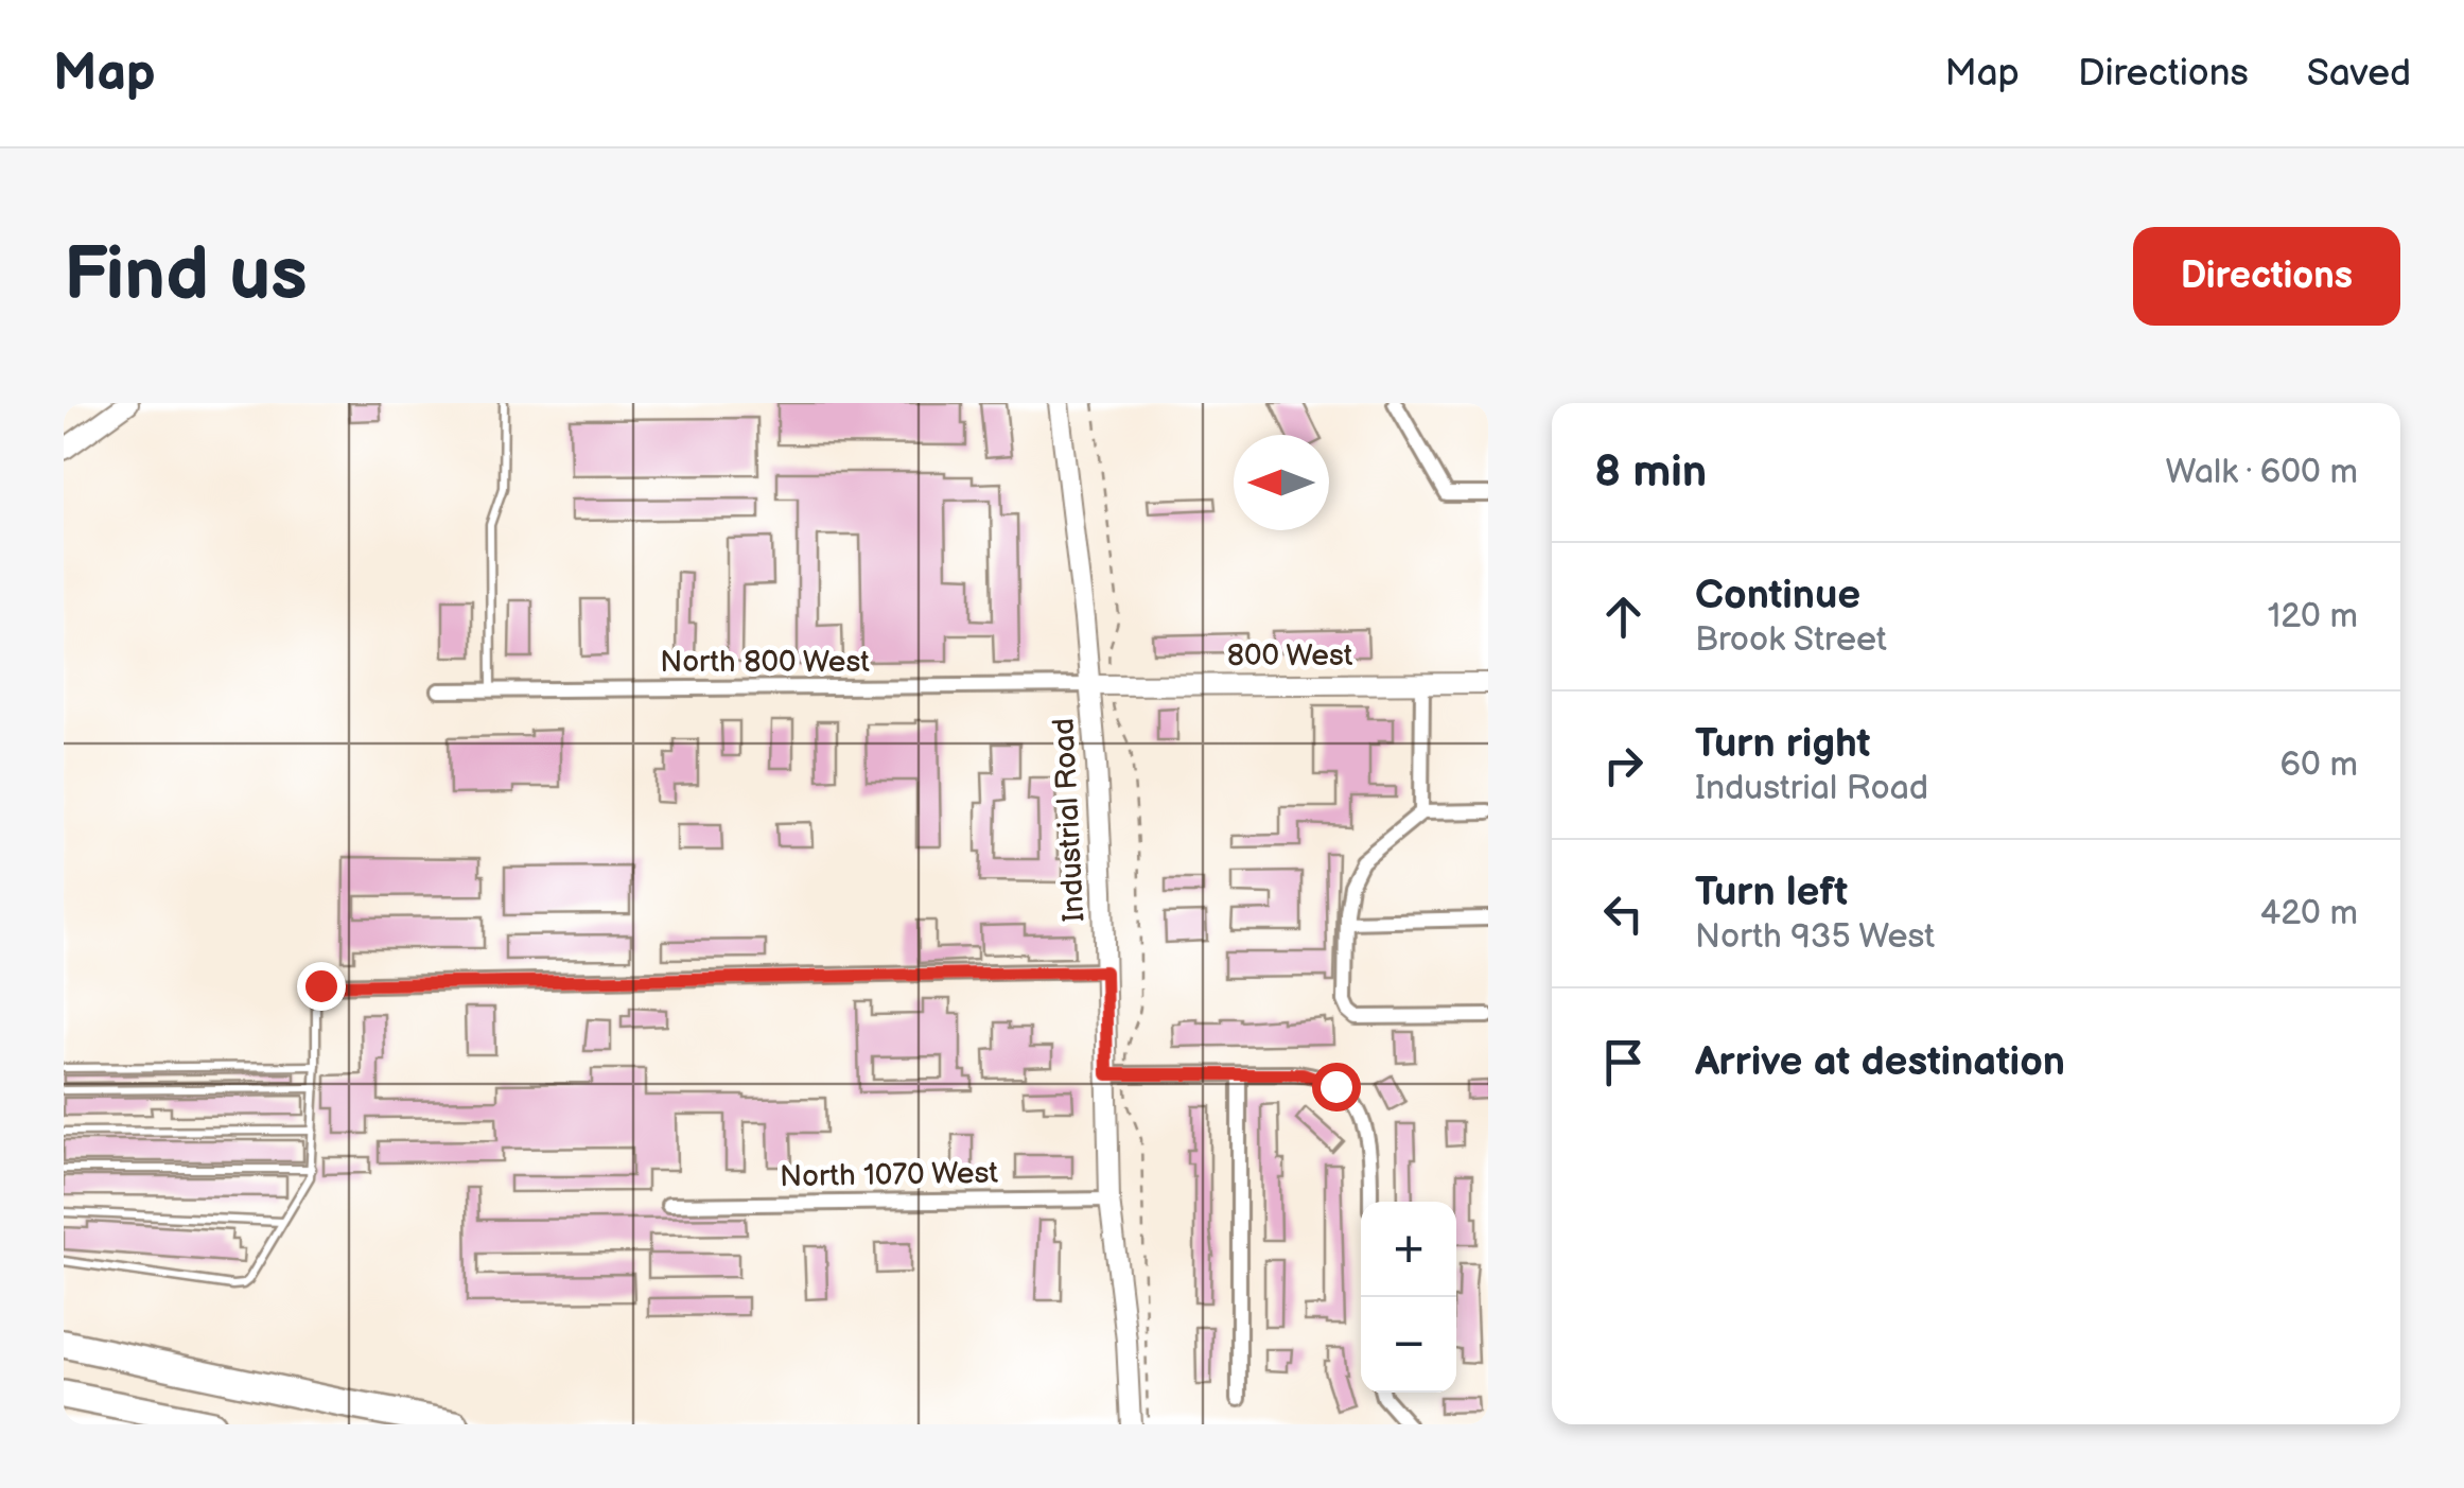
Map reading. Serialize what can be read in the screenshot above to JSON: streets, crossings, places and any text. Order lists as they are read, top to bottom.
{
  "streets": {
    "street": [
      "800 West",
      "North 800 West",
      "Industrial Road",
      "North 1070 West"
    ]
  },
  "crossings": [
    ["800 West", "North 800 West"],
    ["800 West", "Industrial Road"],
    ["North 800 West", "Industrial Road"],
    ["Industrial Road", "North 1070 West"]
  ],
  "north": "left",
  "page": {
    "header": "Map",
    "nav": ["Map", "Directions", "Saved"],
    "buttons": "Directions",
    "title": "Find us",
    "heading": ["8 min", "Walk · 600 m"],
    "list": [
      ["Continue", "Brook Street", "120 m"],
      ["Turn right", "Industrial Road", "60 m"],
      ["Turn left", "North 935 West", "420 m"],
      "Arrive at destination"
    ],
    "map_buttons": ["+", "−"]
  }
}
